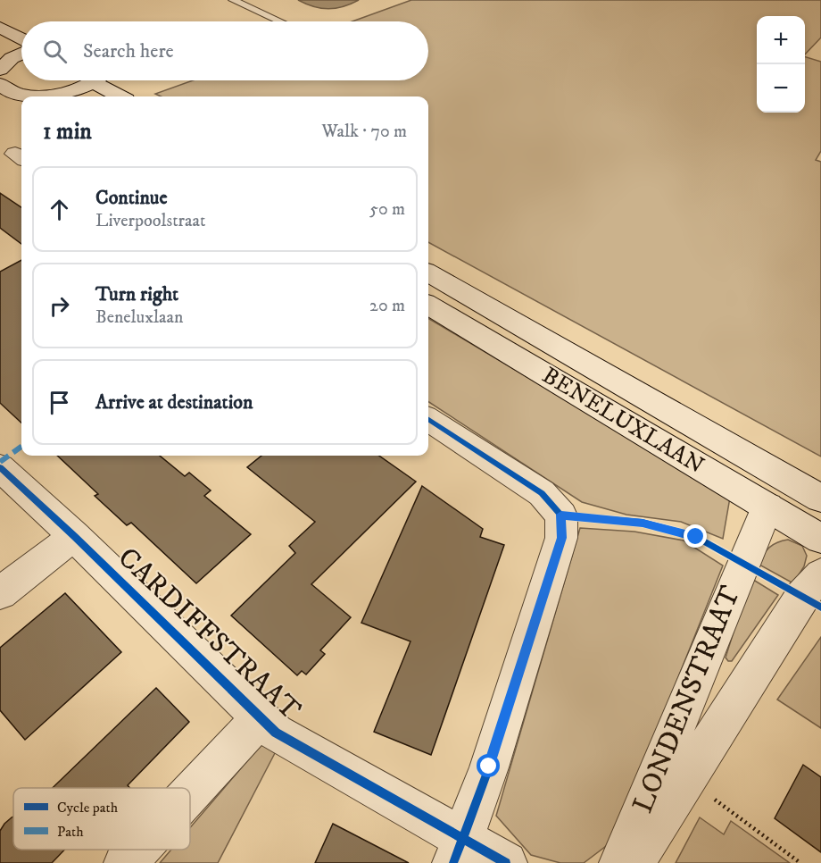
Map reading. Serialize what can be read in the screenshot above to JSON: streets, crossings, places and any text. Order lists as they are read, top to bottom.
{
  "streets": {
    "street": ["BENELUXLAAN", "CARDIFFSTRAAT", "LONDENSTRAAT"]
  },
  "crossings": [
    ["BENELUXLAAN", "LONDENSTRAAT"]
  ],
  "legend": ["Cycle path", "Path"],
  "page": {
    "map_buttons": ["+", "−"],
    "search": "Search here",
    "heading": ["1 min", "Walk · 70 m"],
    "list": [
      ["Continue", "Liverpoolstraat", "50 m"],
      ["Turn right", "Beneluxlaan", "20 m"],
      "Arrive at destination"
    ]
  }
}
